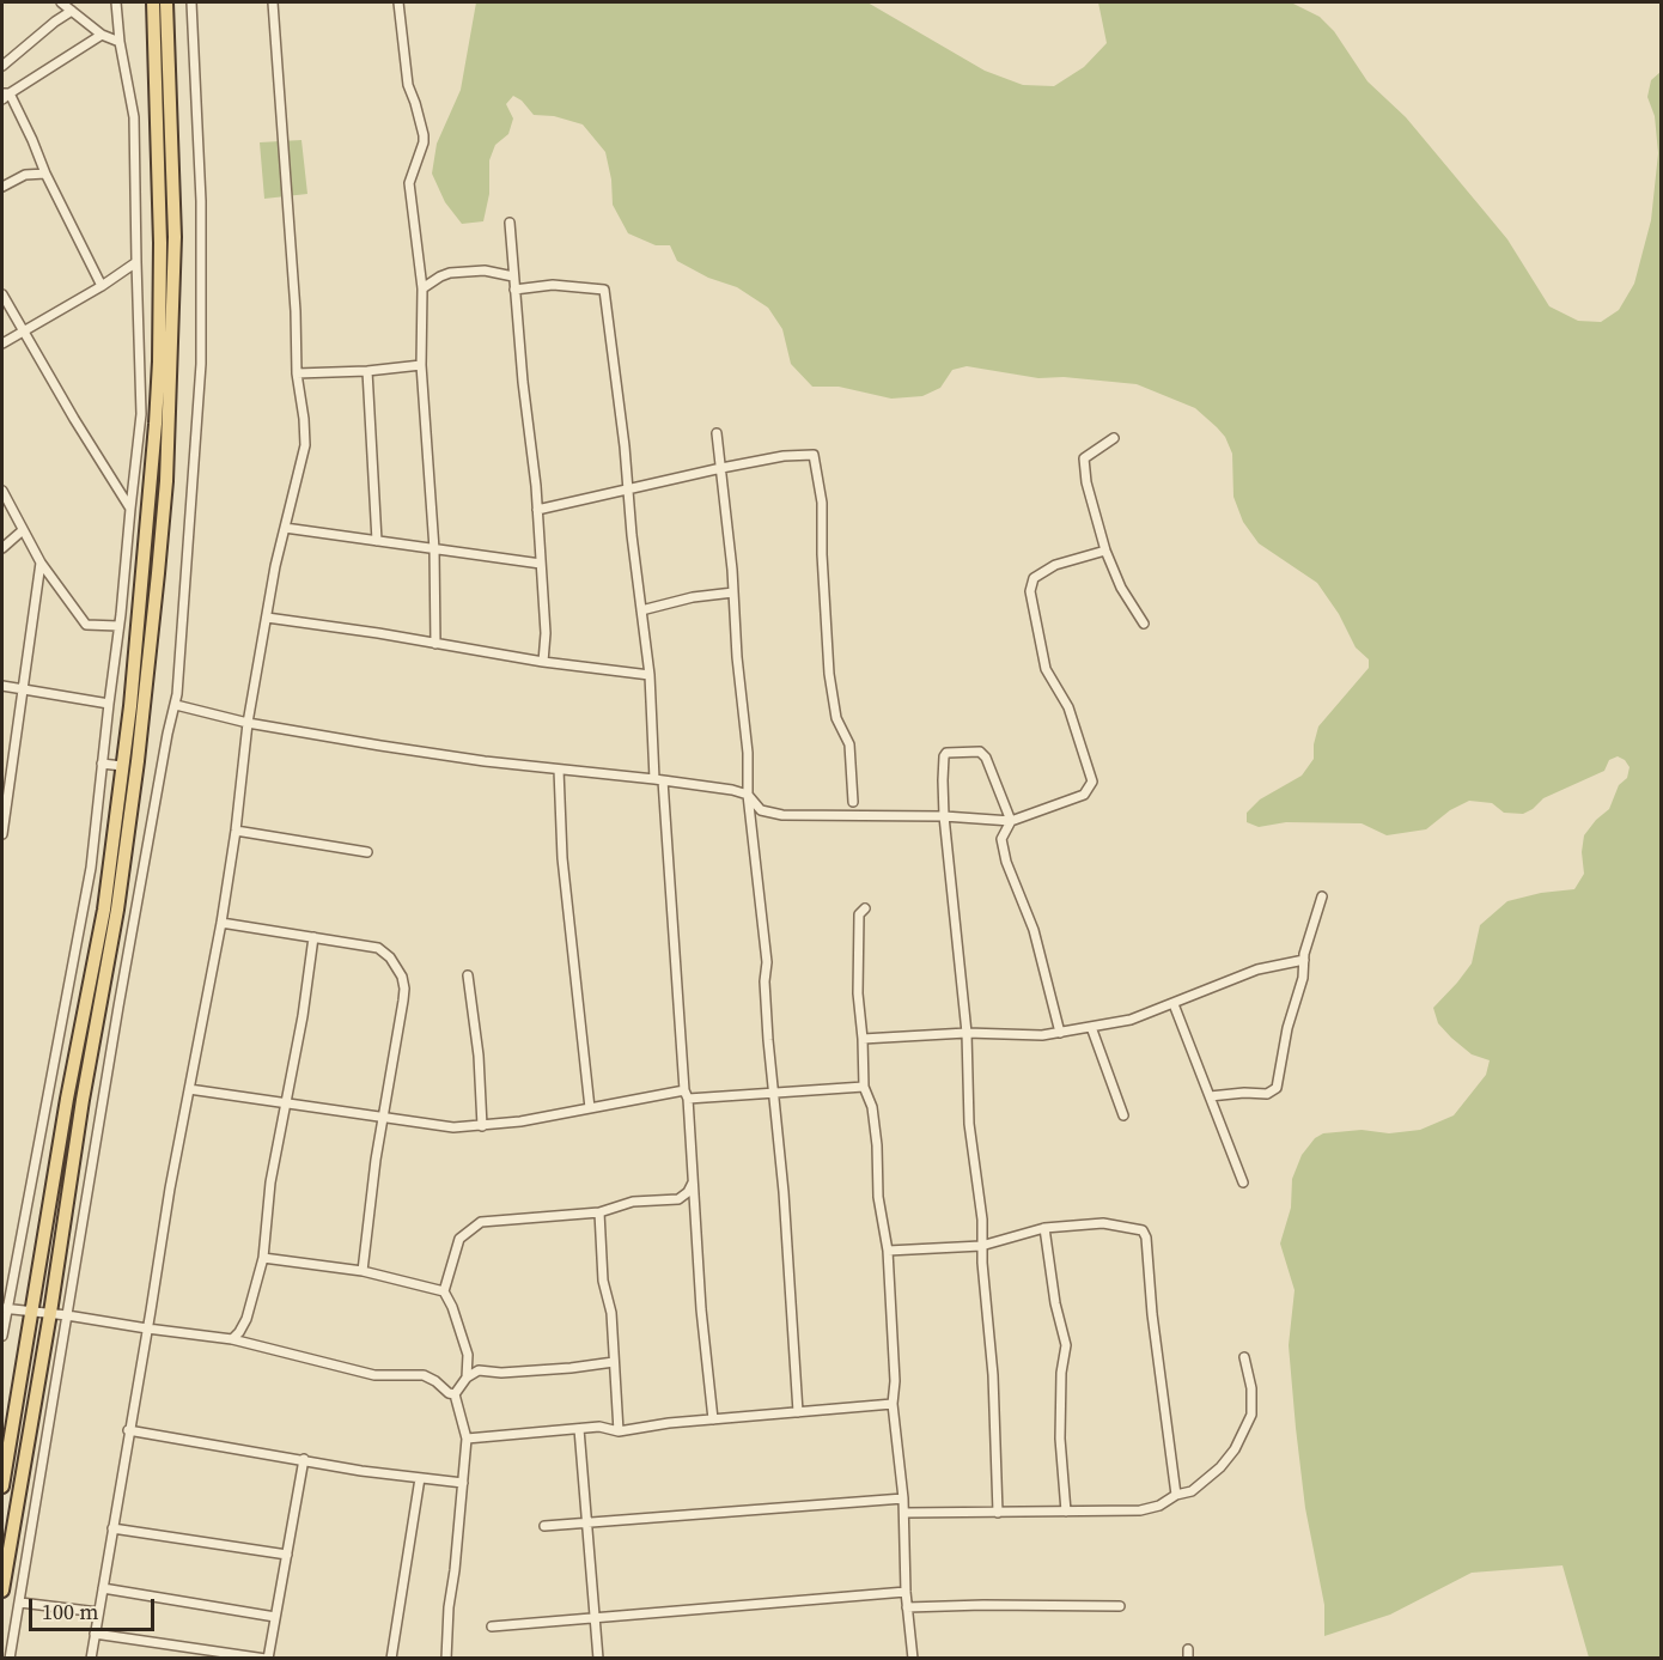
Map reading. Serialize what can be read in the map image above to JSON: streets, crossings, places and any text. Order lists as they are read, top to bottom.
{
  "scale_bar": "100 m"
}
